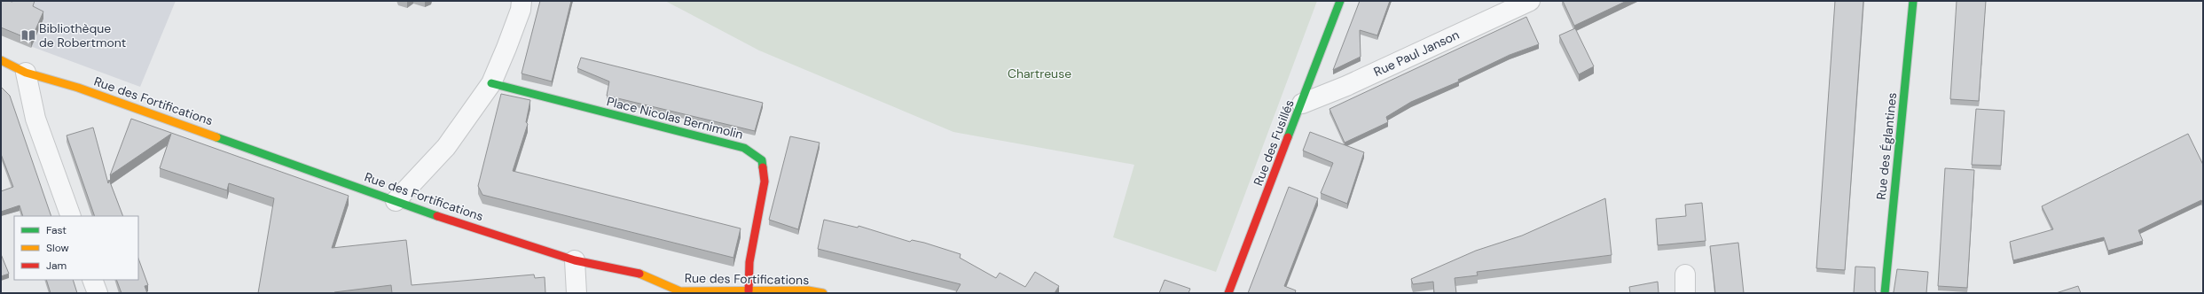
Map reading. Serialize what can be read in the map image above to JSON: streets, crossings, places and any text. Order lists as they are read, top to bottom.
{
  "streets": {
    "street": [
      "Rue Paul Janson",
      "Rue des Fortifications",
      "Place Nicolas Bernimolin",
      "Rue des Fusillés",
      "Rue des Églantines"
    ]
  },
  "crossings": [
    ["Rue Paul Janson", "Rue des Fusillés"],
    ["Rue des Fortifications", "Place Nicolas Bernimolin"]
  ],
  "parks": ["Chartreuse"],
  "places": {
    "library": ["Bibliothèque de Robertmont"]
  },
  "legend": ["Fast", "Slow", "Jam"]
}
